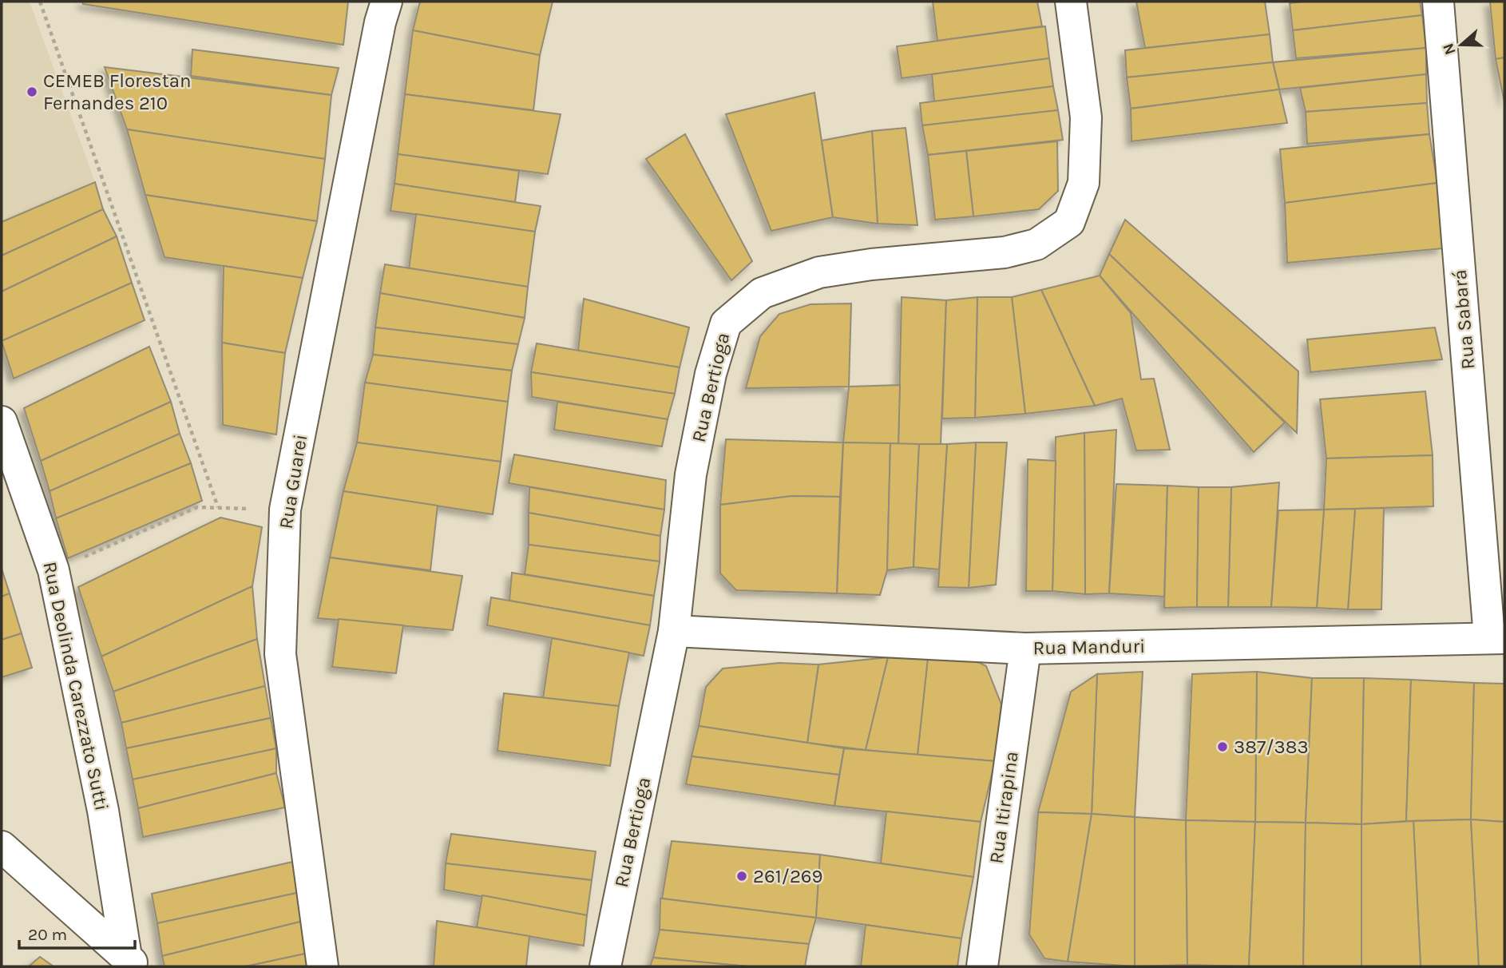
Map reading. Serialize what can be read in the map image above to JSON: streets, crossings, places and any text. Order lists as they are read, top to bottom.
{
  "streets": {
    "street": [
      "Rua Sabará",
      "Rua Bertioga",
      "Rua Guarei",
      "Rua Manduri",
      "Rua Deolinda Carezzato Sutti",
      "Rua Itirapina"
    ]
  },
  "crossings": [
    ["Rua Sabará", "Rua Manduri"],
    ["Rua Bertioga", "Rua Manduri"],
    ["Rua Manduri", "Rua Itirapina"]
  ],
  "places": ["CEMEB Florestan Fernandes 210", "387/383", "261/269"],
  "scale_bar": "20 m",
  "north": "left"
}
